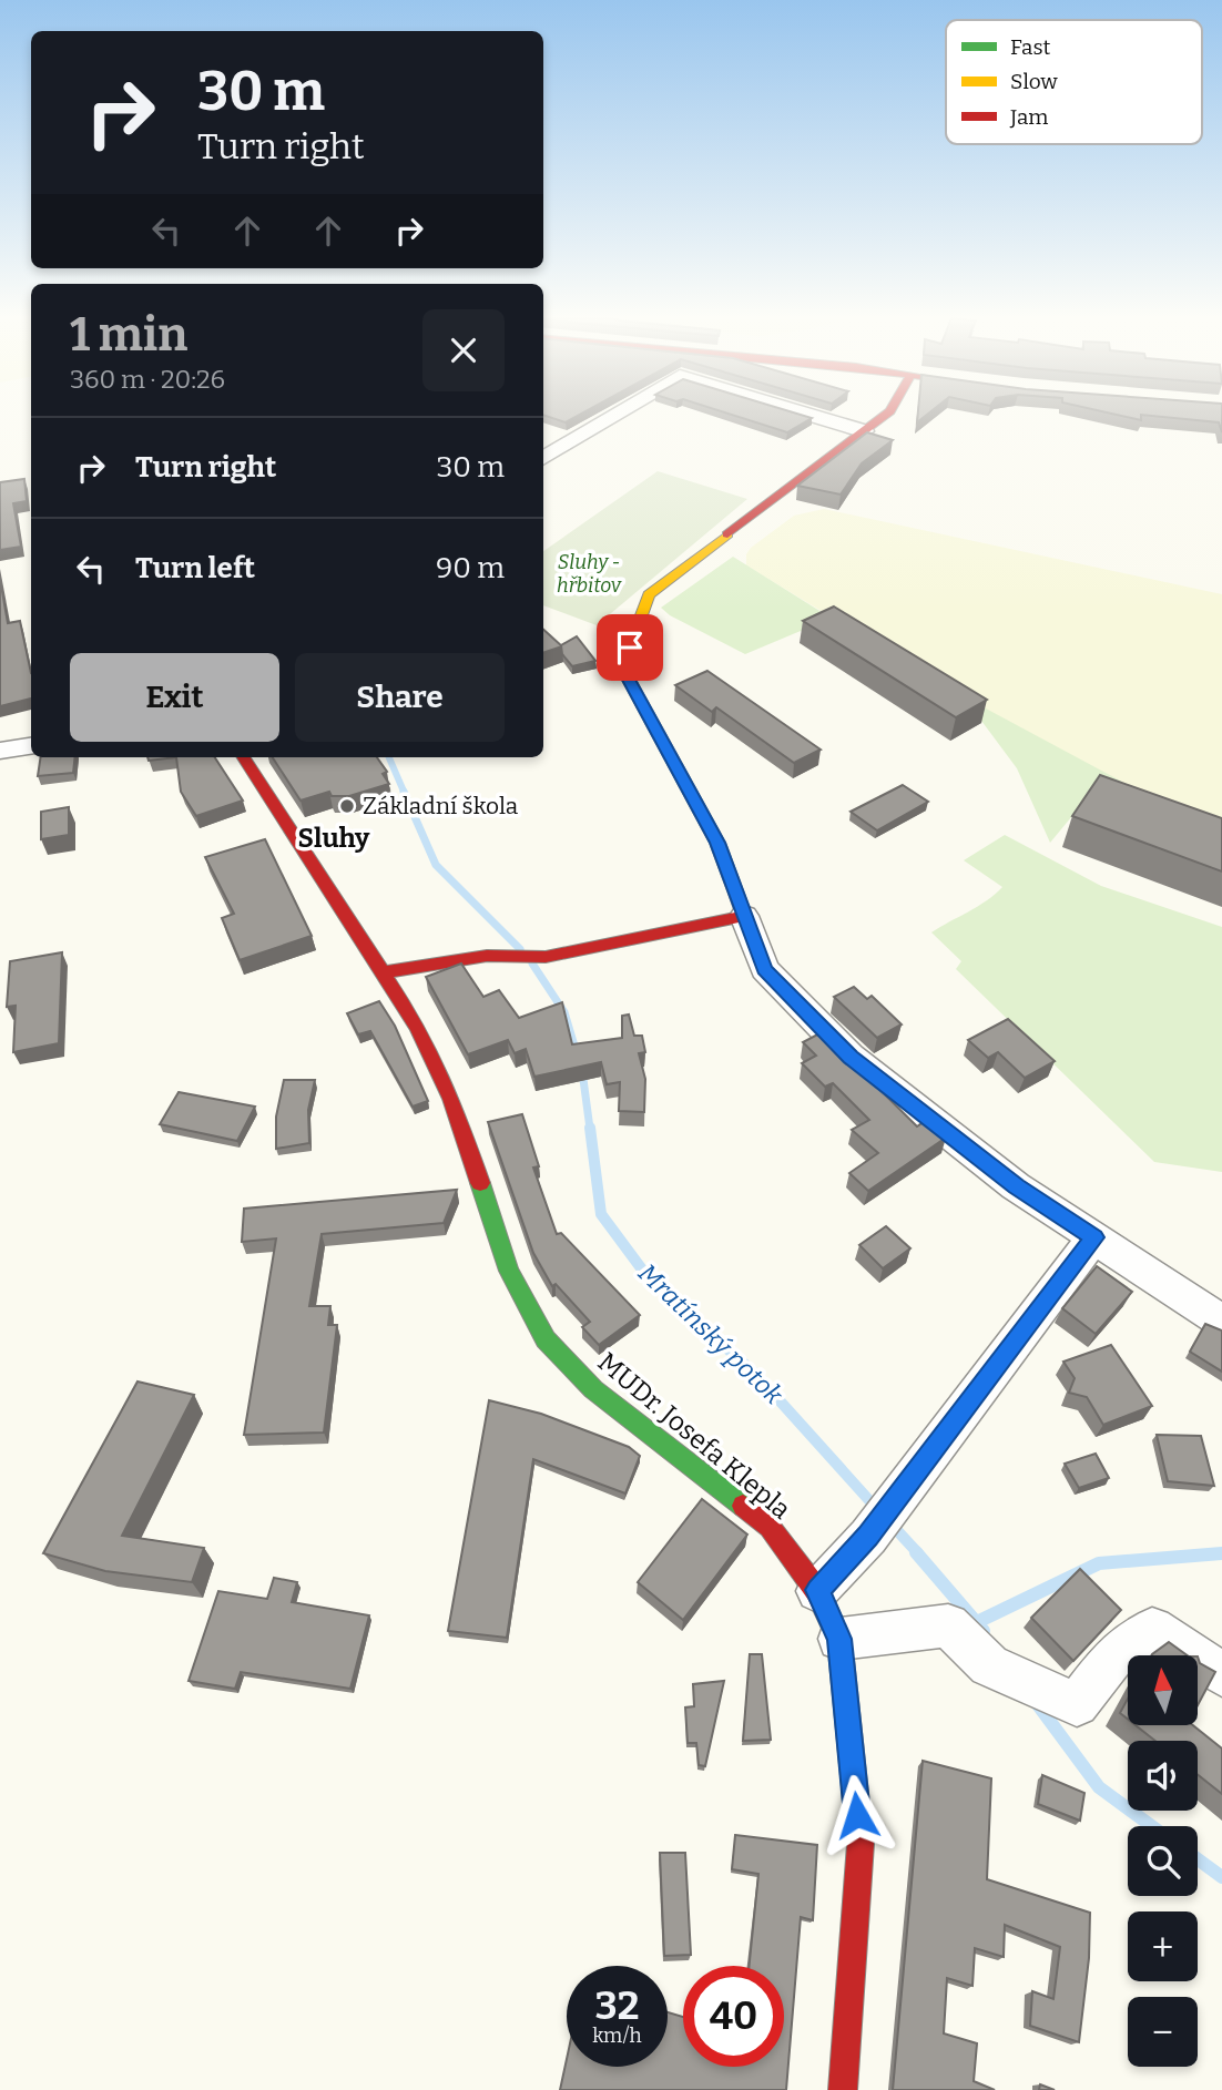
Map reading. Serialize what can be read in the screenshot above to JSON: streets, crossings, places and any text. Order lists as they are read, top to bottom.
{
  "streets": {
    "street": ["MUDr. Josefa Klepla"]
  },
  "districts": ["Sluhy"],
  "water": ["Mratínský potok"],
  "parks": ["Sluhy - hřbitov"],
  "places": ["Základní škola"],
  "legend": ["Fast", "Slow", "Jam"],
  "north": "top",
  "page": {
    "turn": ["30 m", "Turn right"],
    "heading": ["1 min", "360 m · 20:26"],
    "list": [
      {
        "name": "Turn right",
        "value": "30 m"
      },
      {
        "name": "Turn left",
        "value": "90 m"
      }
    ],
    "buttons": ["Exit", "Share"],
    "map_buttons": ["+", "−"],
    "speed": "32 km/h",
    "limit": "40"
  }
}
